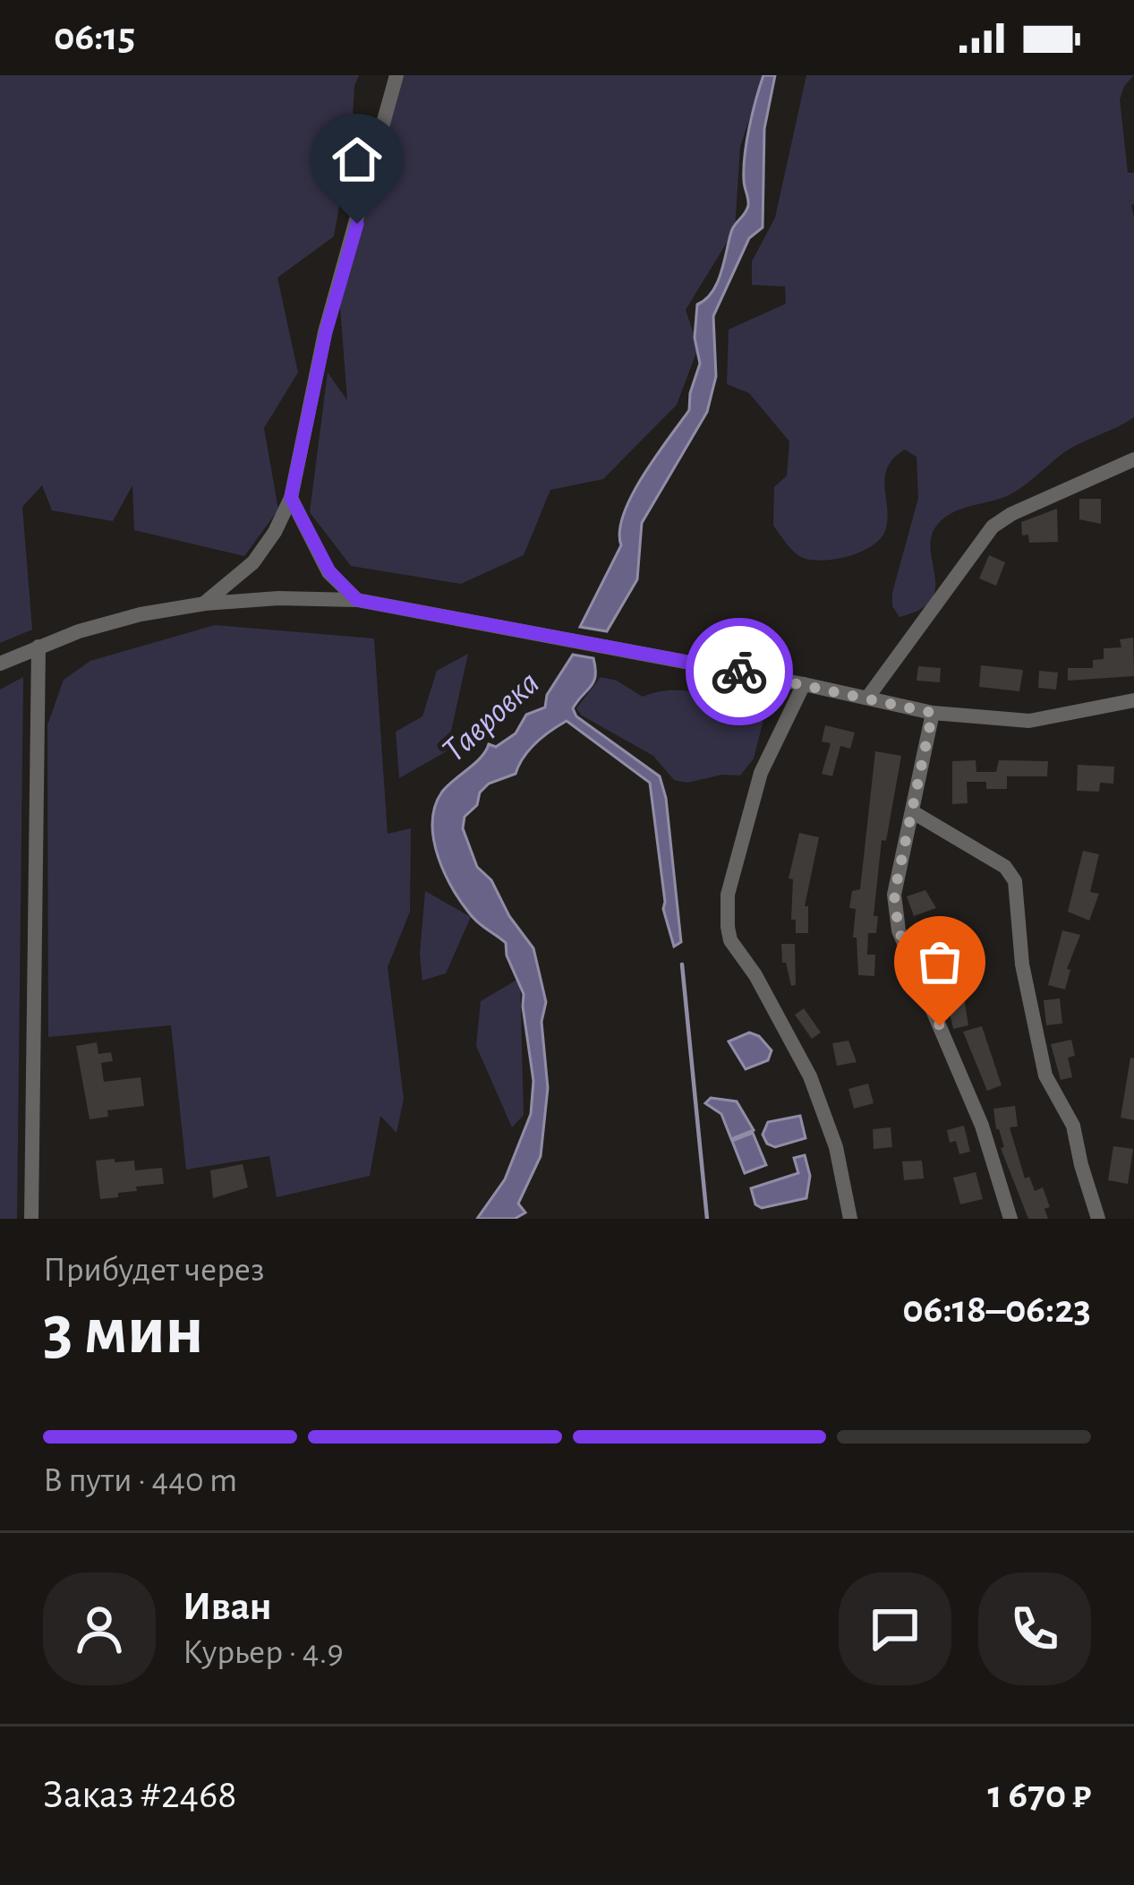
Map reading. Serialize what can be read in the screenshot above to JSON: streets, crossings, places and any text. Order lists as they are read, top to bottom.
{
  "water": ["Тавровка"],
  "page": {
    "status": "06:15",
    "heading": ["3 мин", "Прибудет через", "06:18–06:23"],
    "panel": [
      "Иван",
      "Курьер · 4.9",
      "Заказ #2468",
      "1 670 ₽"
    ],
    "bar": "В пути · 440 m"
  }
}
